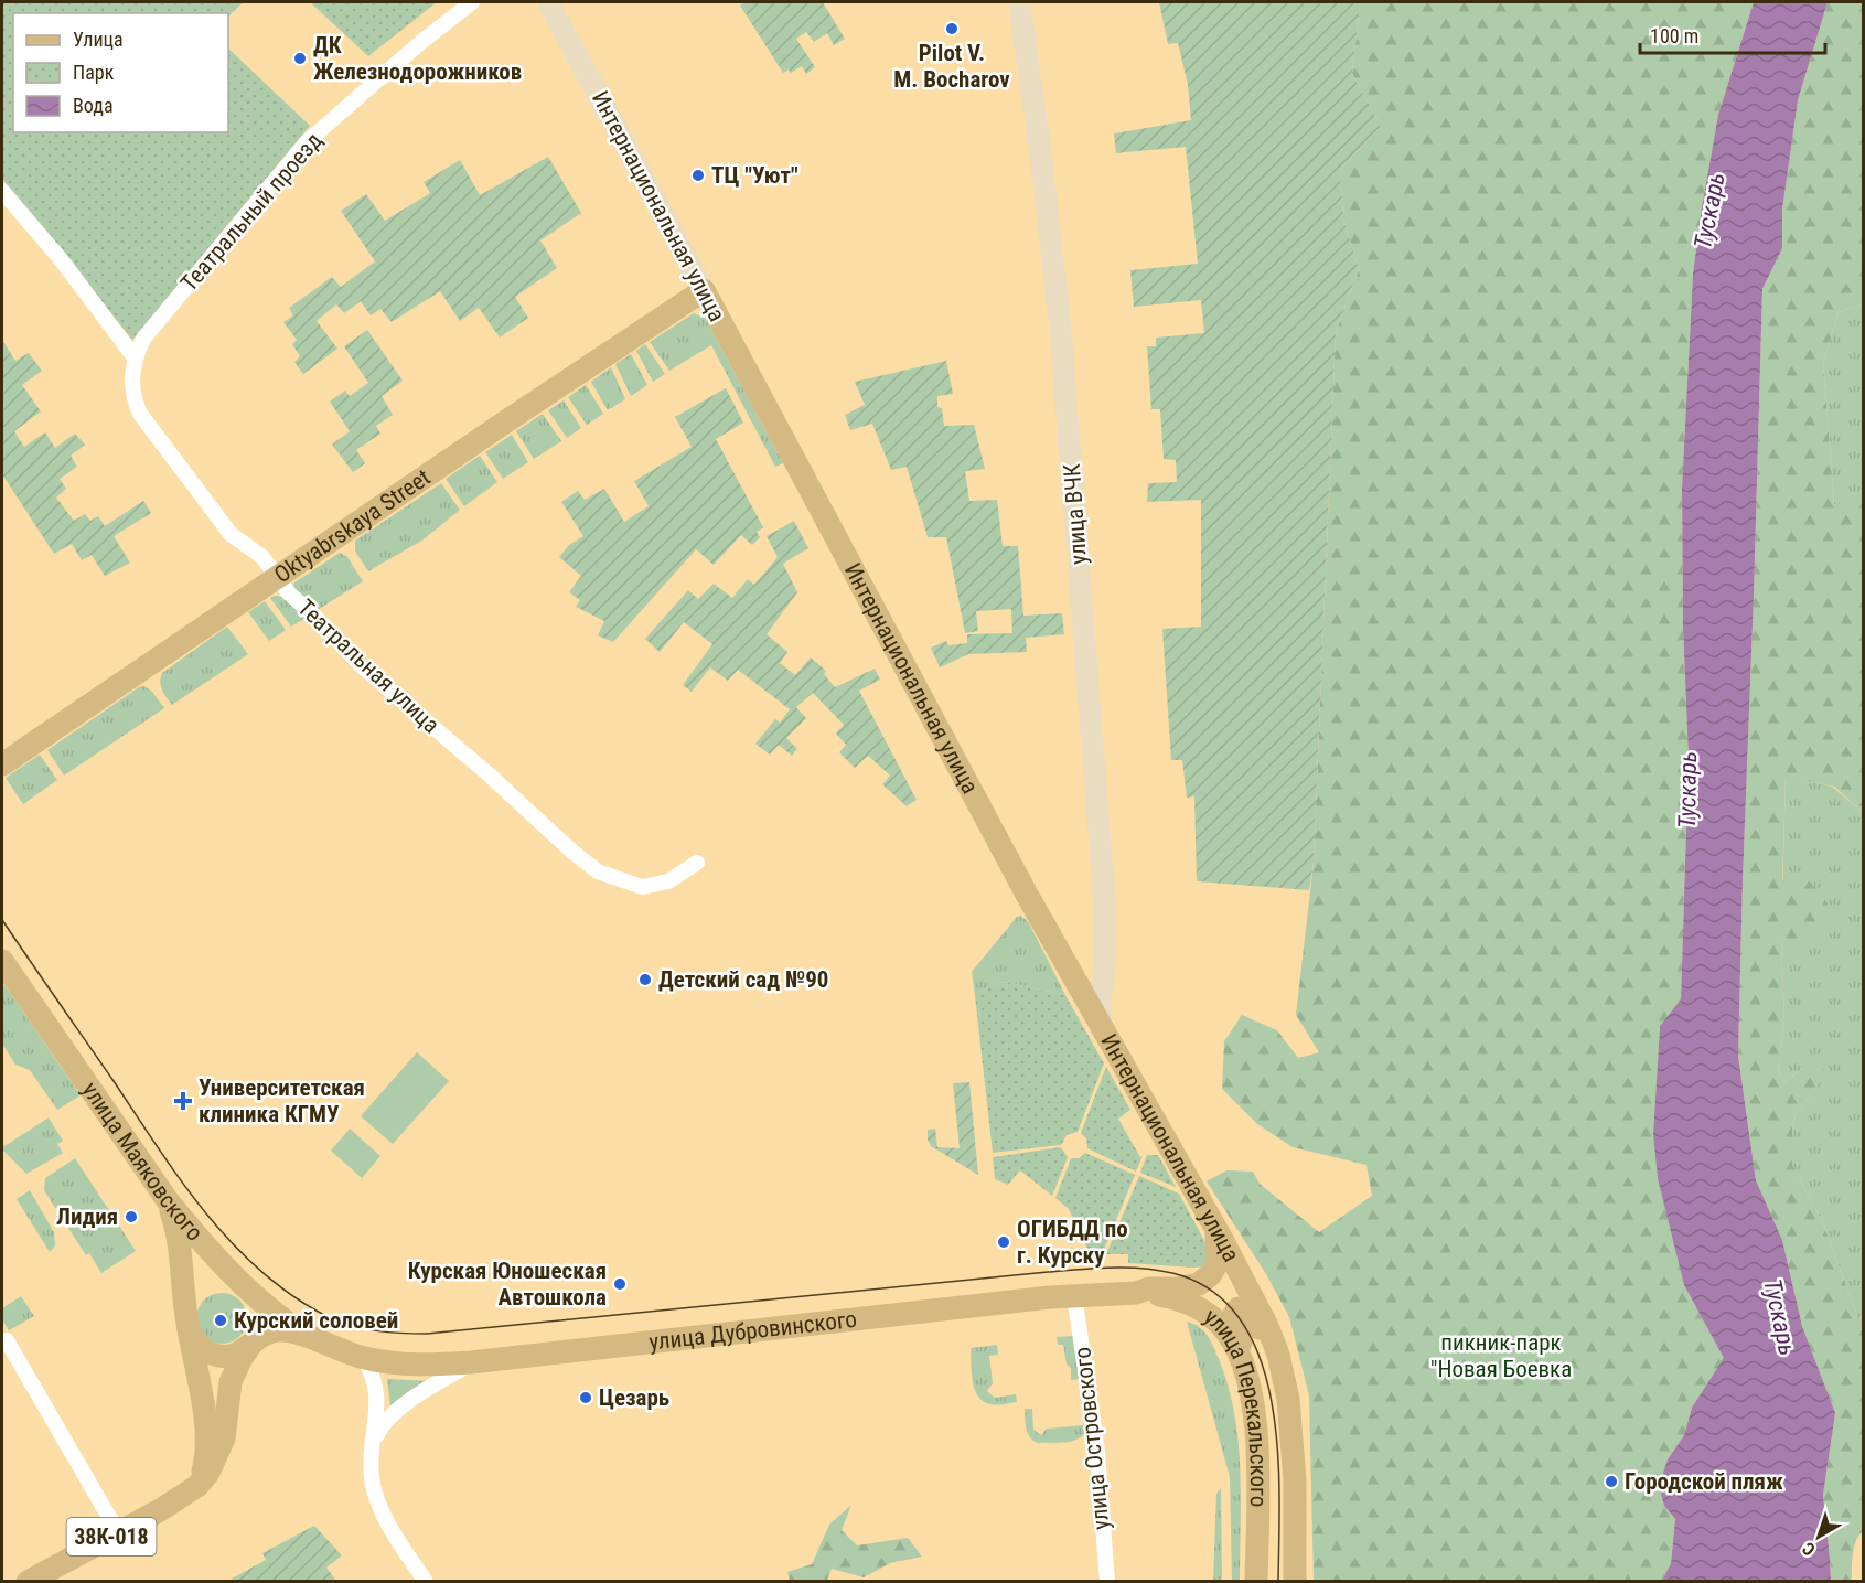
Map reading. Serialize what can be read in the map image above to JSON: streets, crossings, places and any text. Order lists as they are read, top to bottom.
{
  "streets": {
    "main road": [
      "Интернациональная улица",
      "улица ВЧК",
      "Oktyabrskaya Street",
      "улица Маяковского",
      "улица Дубровинского",
      "улица Перекальского",
      "38К-018"
    ],
    "street": ["Театральный проезд", "Театральная улица", "улица Островского"]
  },
  "crossings": [
    ["Интернациональная улица", "улица ВЧК"],
    ["Интернациональная улица", "Oktyabrskaya Street"],
    ["Интернациональная улица", "улица Дубровинского"],
    ["Интернациональная улица", "улица Перекальского"],
    ["Театральный проезд", "Театральная улица"],
    ["Oktyabrskaya Street", "Театральная улица"],
    ["улица Маяковского", "улица Дубровинского"],
    ["улица Дубровинского", "улица Перекальского"],
    ["улица Дубровинского", "улица Островского"]
  ],
  "water": ["Тускарь"],
  "parks": ["пикник-парк \"Новая Боевка"],
  "places": {
    "other": [
      "Pilot V. M. Bocharov",
      "ДК Железнодорожников",
      "ТЦ \"Уют\"",
      "Детский сад №90",
      "Лидия",
      "ОГИБДД по г. Курску",
      "Курская Юношеская Автошкола",
      "Курский соловей",
      "Цезарь",
      "Городской пляж"
    ],
    "health": ["Университетская клиника КГМУ"]
  },
  "legend": ["Улица", "Парк", "Вода"],
  "scale_bar": "100 m",
  "north": "bottom left"
}
